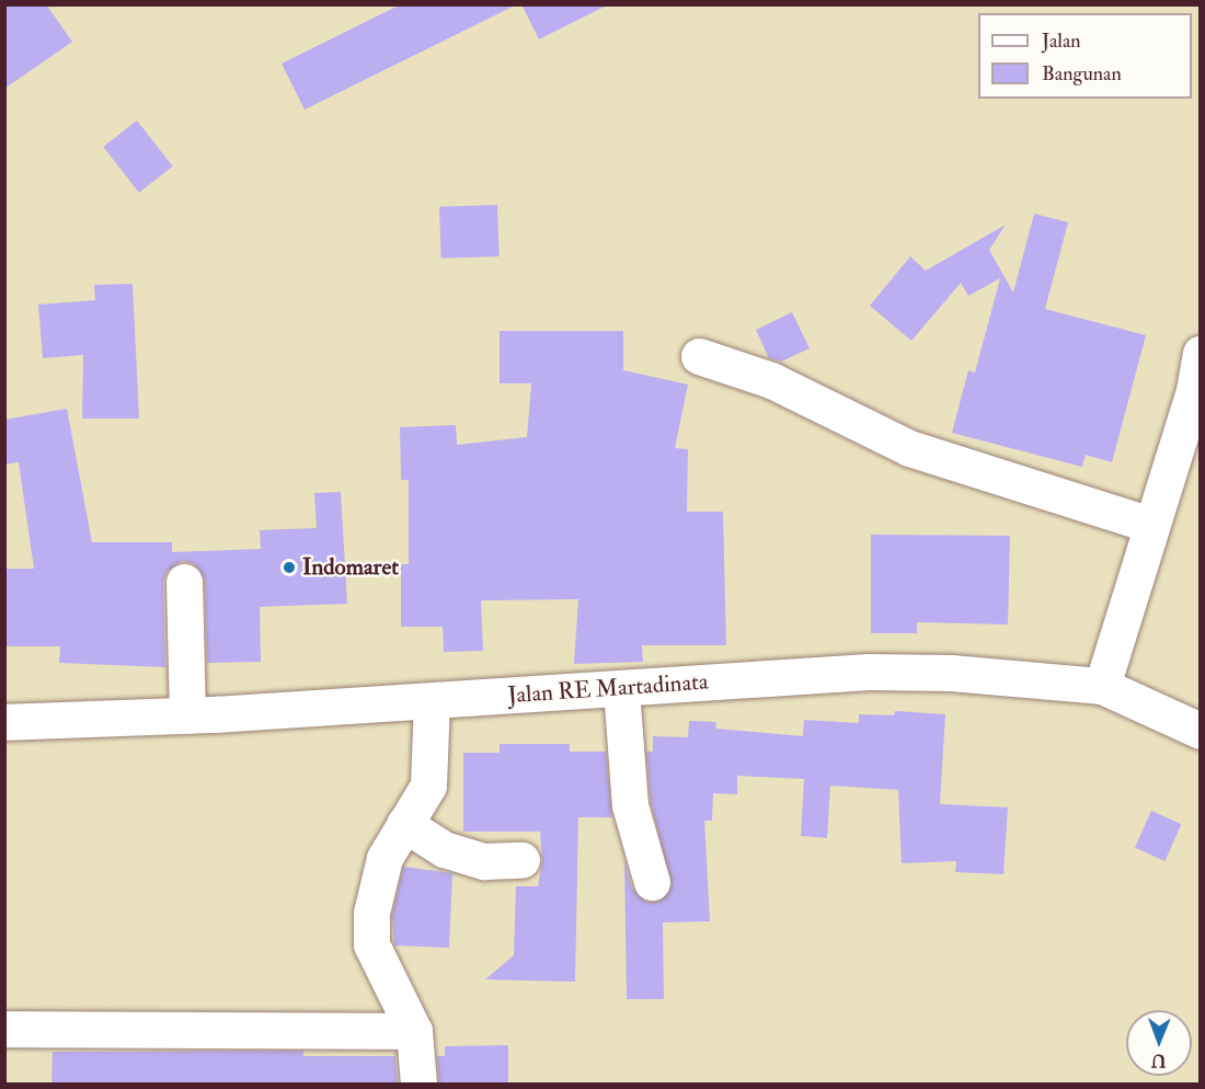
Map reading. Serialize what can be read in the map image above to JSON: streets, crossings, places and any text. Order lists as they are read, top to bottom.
{
  "streets": {
    "main road": ["Jalan RE Martadinata"]
  },
  "places": ["Indomaret"],
  "legend": ["Jalan", "Bangunan"],
  "north": "bottom"
}
